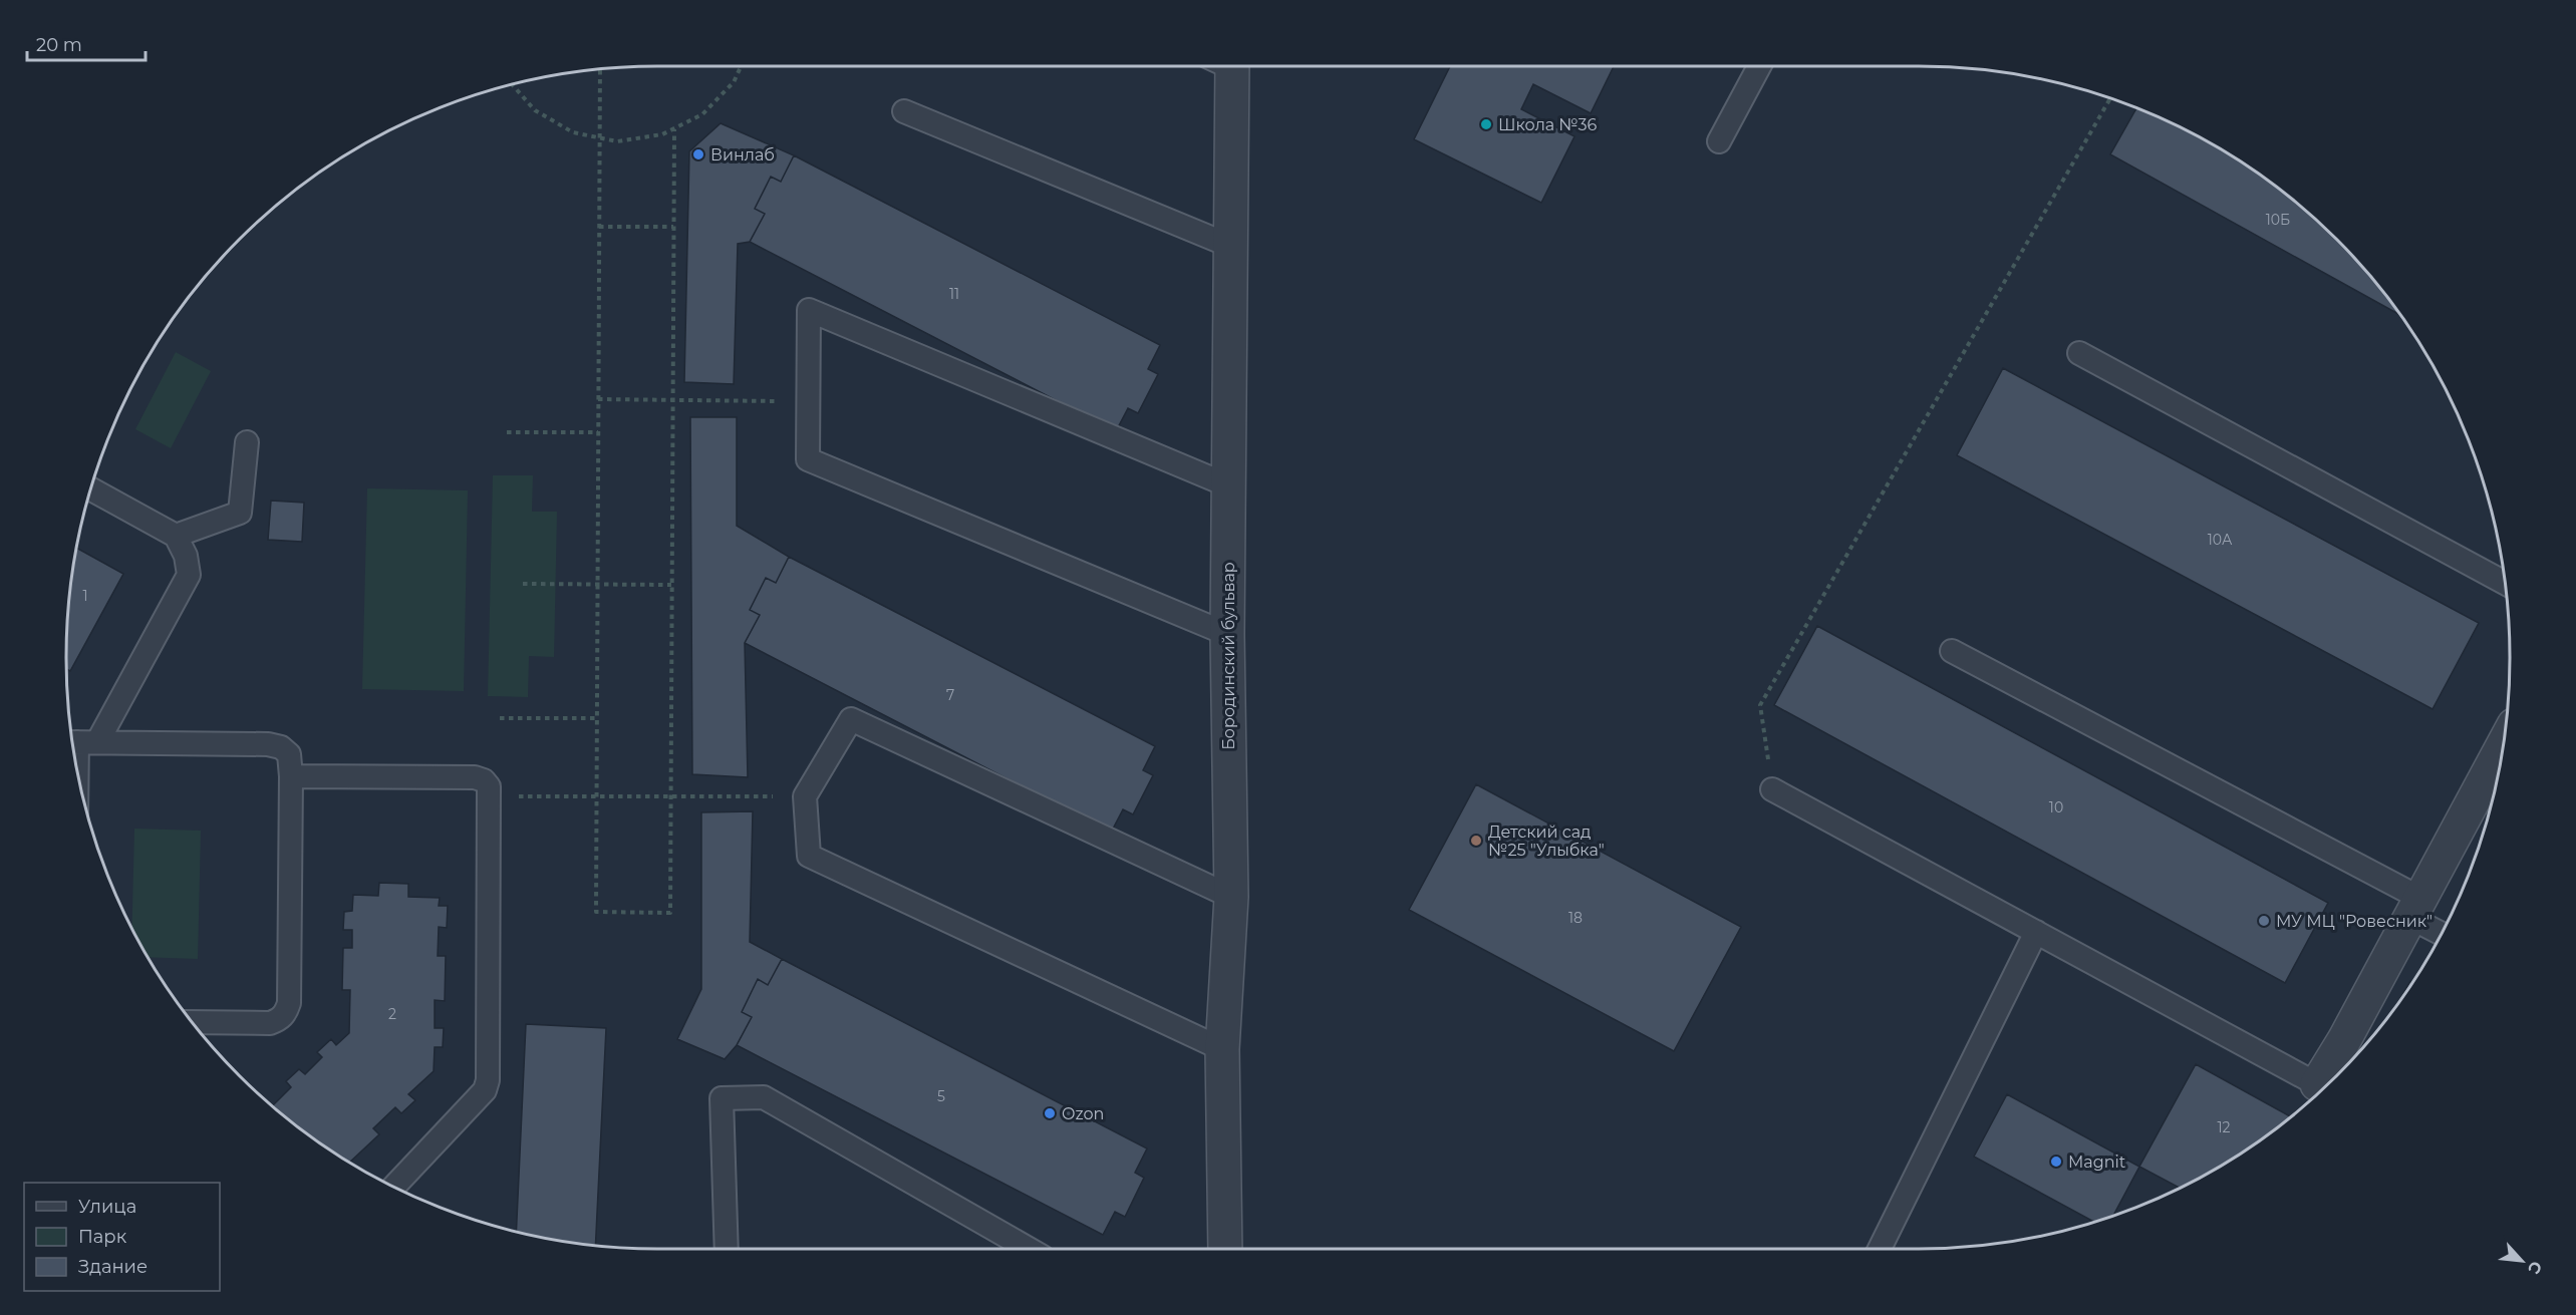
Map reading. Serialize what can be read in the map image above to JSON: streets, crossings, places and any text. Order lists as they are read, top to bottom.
{
  "streets": {
    "street": ["Бородинский бульвар"]
  },
  "places": [
    "Школа №36",
    "Винлаб",
    "Детский сад №25 \"Улыбка\"",
    "МУ МЦ \"Ровесник\"",
    "Ozon",
    "Magnit"
  ],
  "house_numbers": [
    "10Б",
    "11",
    "10А",
    "1",
    "7",
    "10",
    "18",
    "2",
    "5",
    "12"
  ],
  "legend": ["Улица", "Парк", "Здание"],
  "scale_bar": "20 m",
  "north": "bottom right"
}
